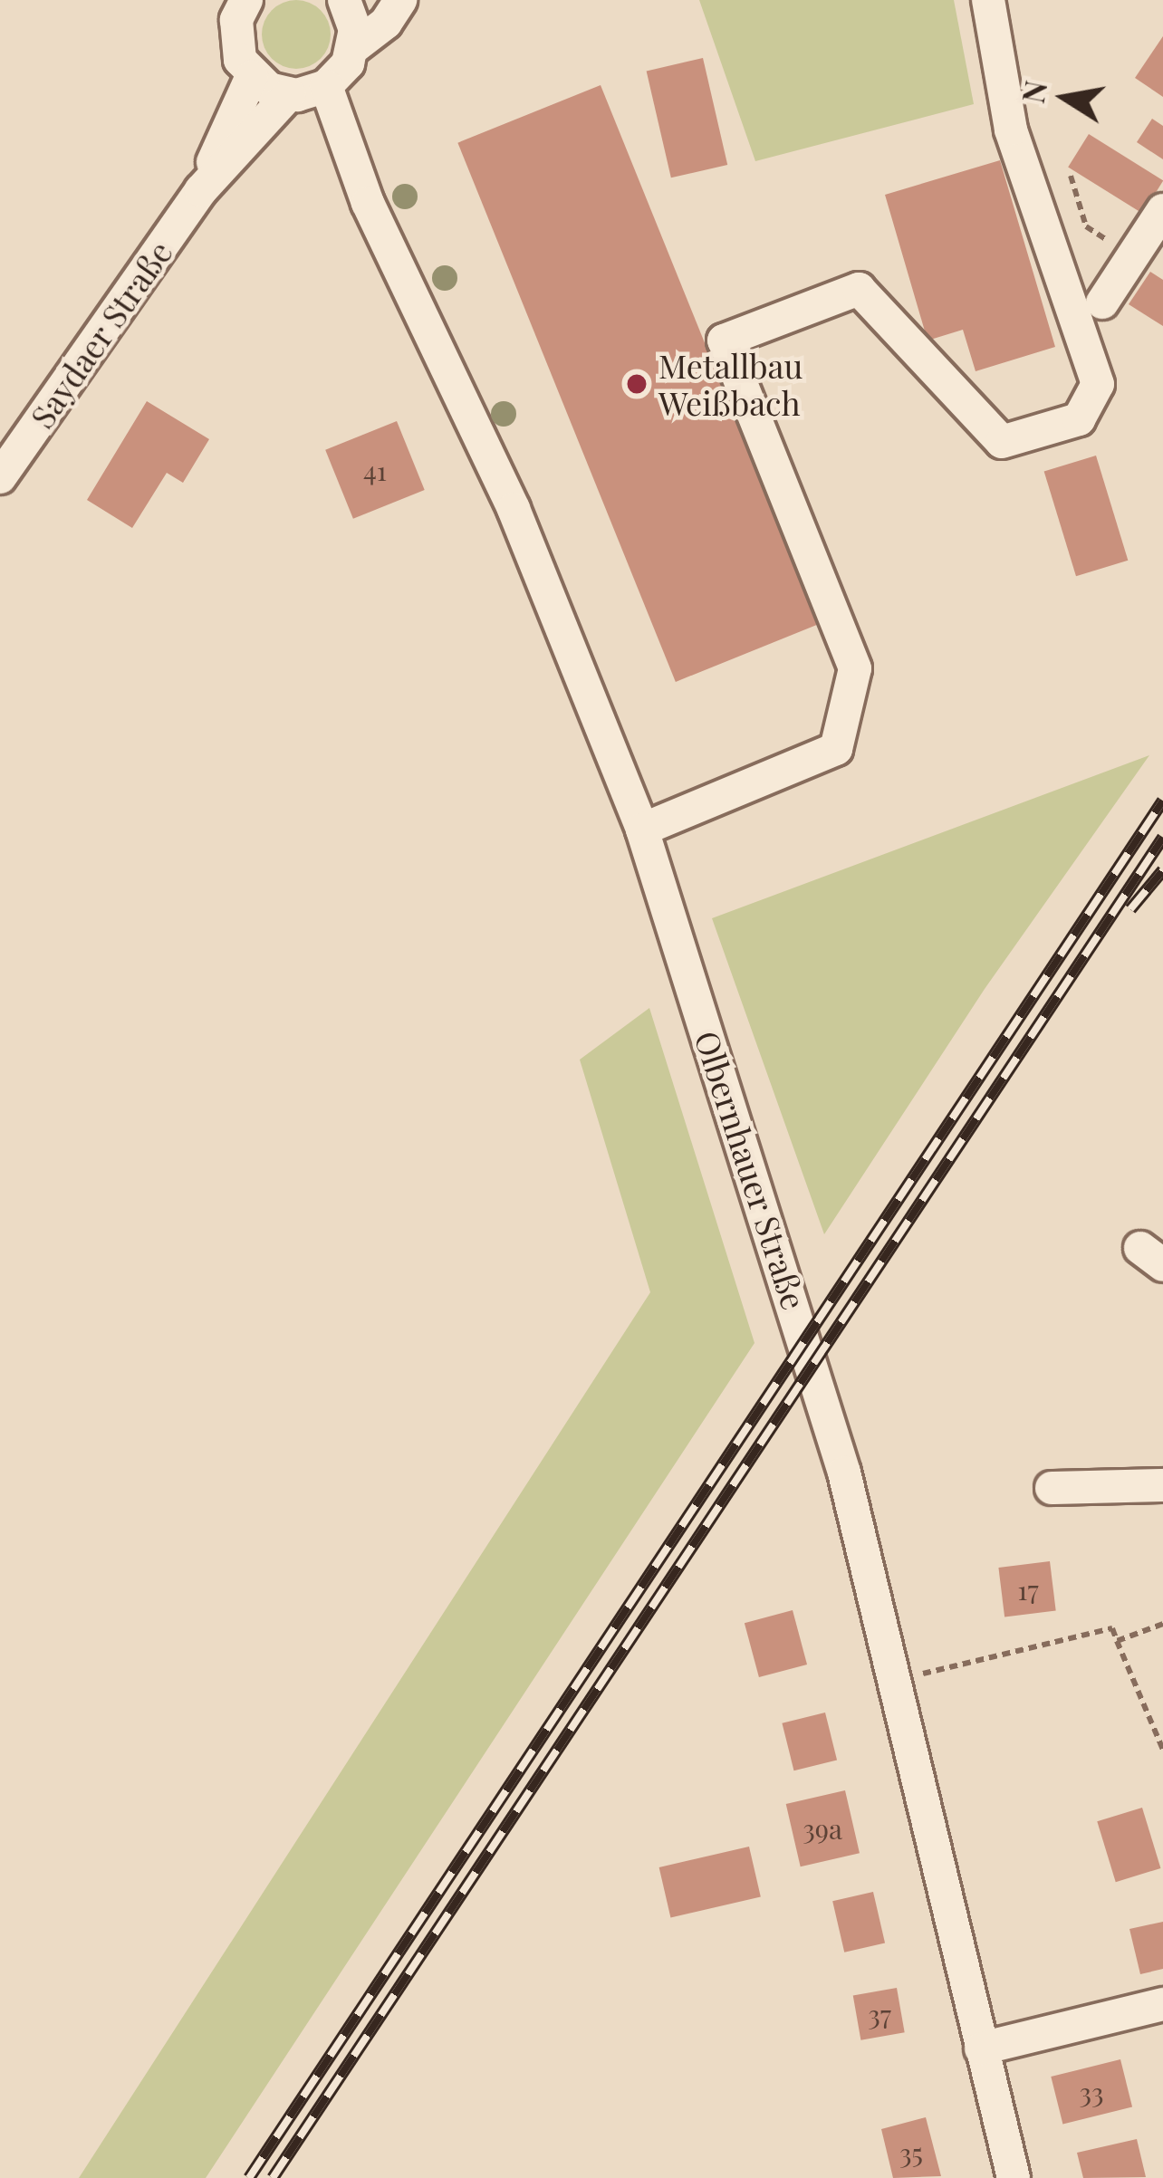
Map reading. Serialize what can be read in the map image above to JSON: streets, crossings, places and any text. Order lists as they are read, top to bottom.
{
  "streets": {
    "street": ["Saydaer Straße", "Olbernhauer Straße"]
  },
  "crossings": [
    ["Saydaer Straße", "Olbernhauer Straße"]
  ],
  "places": ["Metallbau Weißbach"],
  "house_numbers": [
    "41",
    "17",
    "39a",
    "37",
    "33",
    "35"
  ],
  "north": "left"
}
